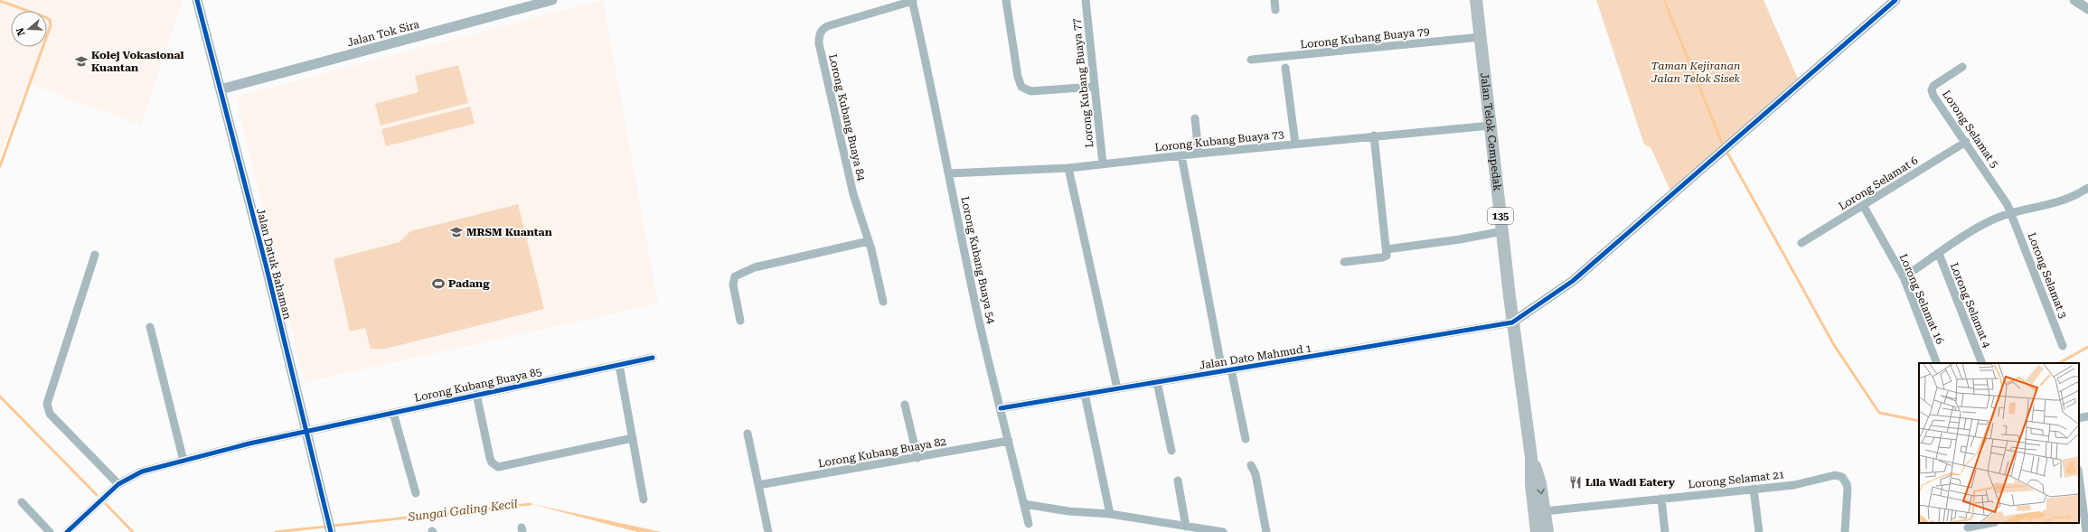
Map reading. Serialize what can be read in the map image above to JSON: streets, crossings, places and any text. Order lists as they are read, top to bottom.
{
  "streets": {
    "main road": ["Jalan Telok Cempedak", "135"],
    "street": [
      "Jalan Tok Sira",
      "Lorong Kubang Buaya 79",
      "Lorong Kubang Buaya 77",
      "Lorong Kubang Buaya 84",
      "Lorong Selamat 5",
      "Lorong Kubang Buaya 73",
      "Lorong Selamat 6",
      "Lorong Kubang Buaya 54",
      "Jalan Datuk Bahaman",
      "Lorong Selamat 3",
      "Lorong Selamat 16",
      "Lorong Selamat 4",
      "Jalan Dato Mahmud 1",
      "Lorong Kubang Buaya 85",
      "Lorong Kubang Buaya 82",
      "Lorong Selamat 21"
    ]
  },
  "crossings": [
    ["Jalan Tok Sira", "Jalan Datuk Bahaman"],
    ["Lorong Kubang Buaya 79", "Jalan Telok Cempedak"],
    ["Lorong Kubang Buaya 77", "Lorong Kubang Buaya 73"],
    ["Lorong Kubang Buaya 84", "Lorong Kubang Buaya 54"],
    ["Lorong Selamat 5", "Lorong Selamat 6"],
    ["Lorong Selamat 5", "Lorong Selamat 3"],
    ["Jalan Telok Cempedak", "Lorong Kubang Buaya 73"],
    ["Jalan Telok Cempedak", "Jalan Dato Mahmud 1"],
    ["Jalan Telok Cempedak", "Lorong Selamat 21"],
    ["Lorong Kubang Buaya 73", "Lorong Kubang Buaya 54"],
    ["Lorong Selamat 6", "Lorong Selamat 16"],
    ["Lorong Kubang Buaya 54", "Jalan Dato Mahmud 1"],
    ["Lorong Kubang Buaya 54", "Lorong Kubang Buaya 82"],
    ["Jalan Datuk Bahaman", "Lorong Kubang Buaya 85"]
  ],
  "water": ["Sungai Galing Kecil"],
  "parks": ["Taman Kejiranan Jalan Telok Sisek"],
  "places": {
    "school or university": ["Kolej Vokasional Kuantan", "MRSM Kuantan"],
    "sports": ["Padang"],
    "restaurant": ["Lila Wadi Eatery"]
  },
  "north": "left"
}
